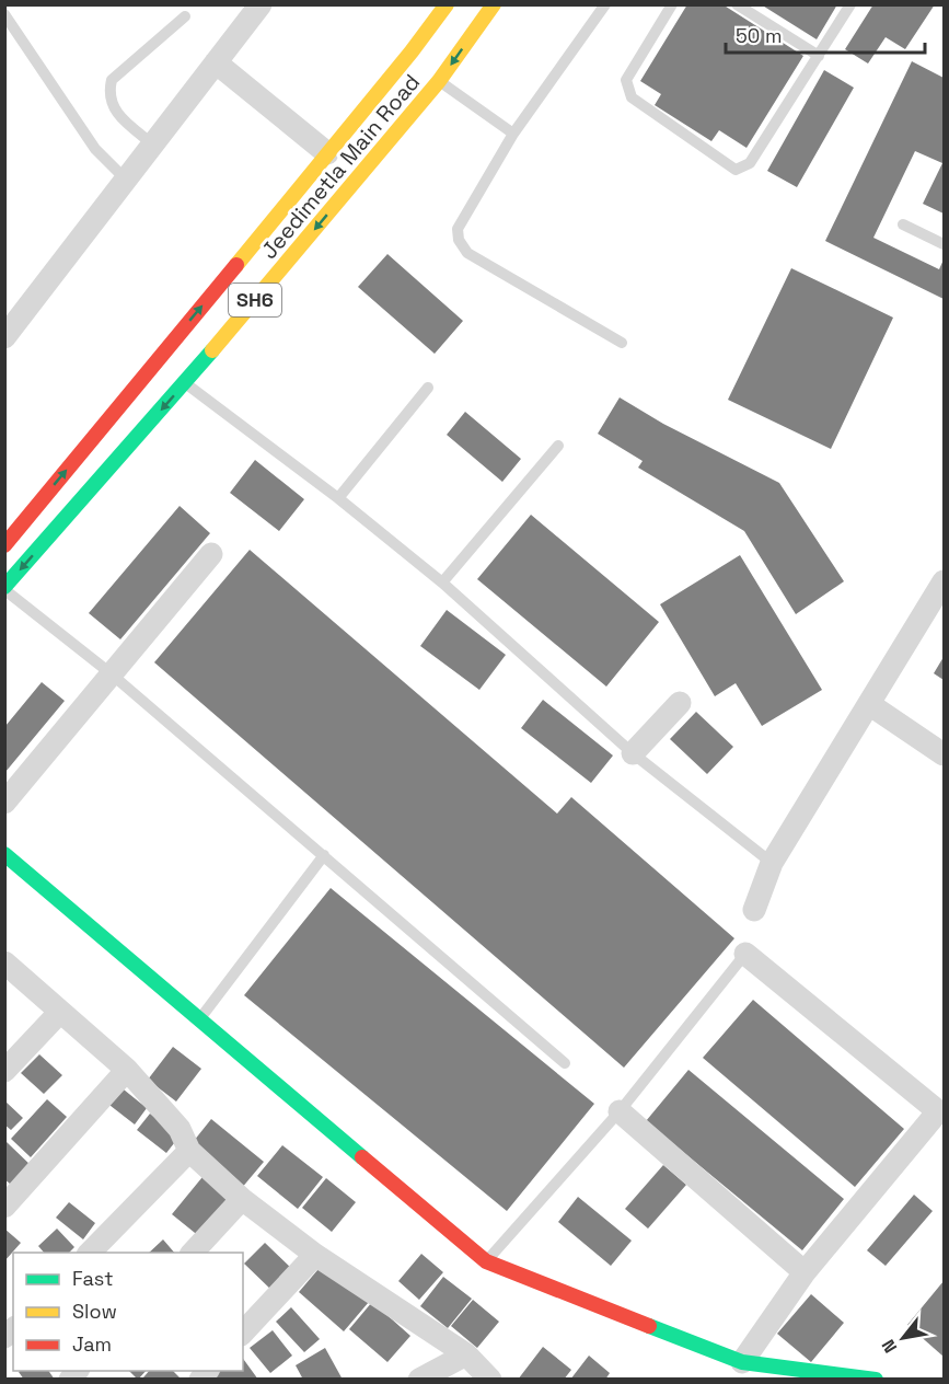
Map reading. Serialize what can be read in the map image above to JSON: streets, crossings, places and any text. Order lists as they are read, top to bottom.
{
  "streets": {
    "main road": ["Jeedimetla Main Road", "SH6"]
  },
  "legend": ["Fast", "Slow", "Jam"],
  "scale_bar": "50 m",
  "north": "bottom left"
}
